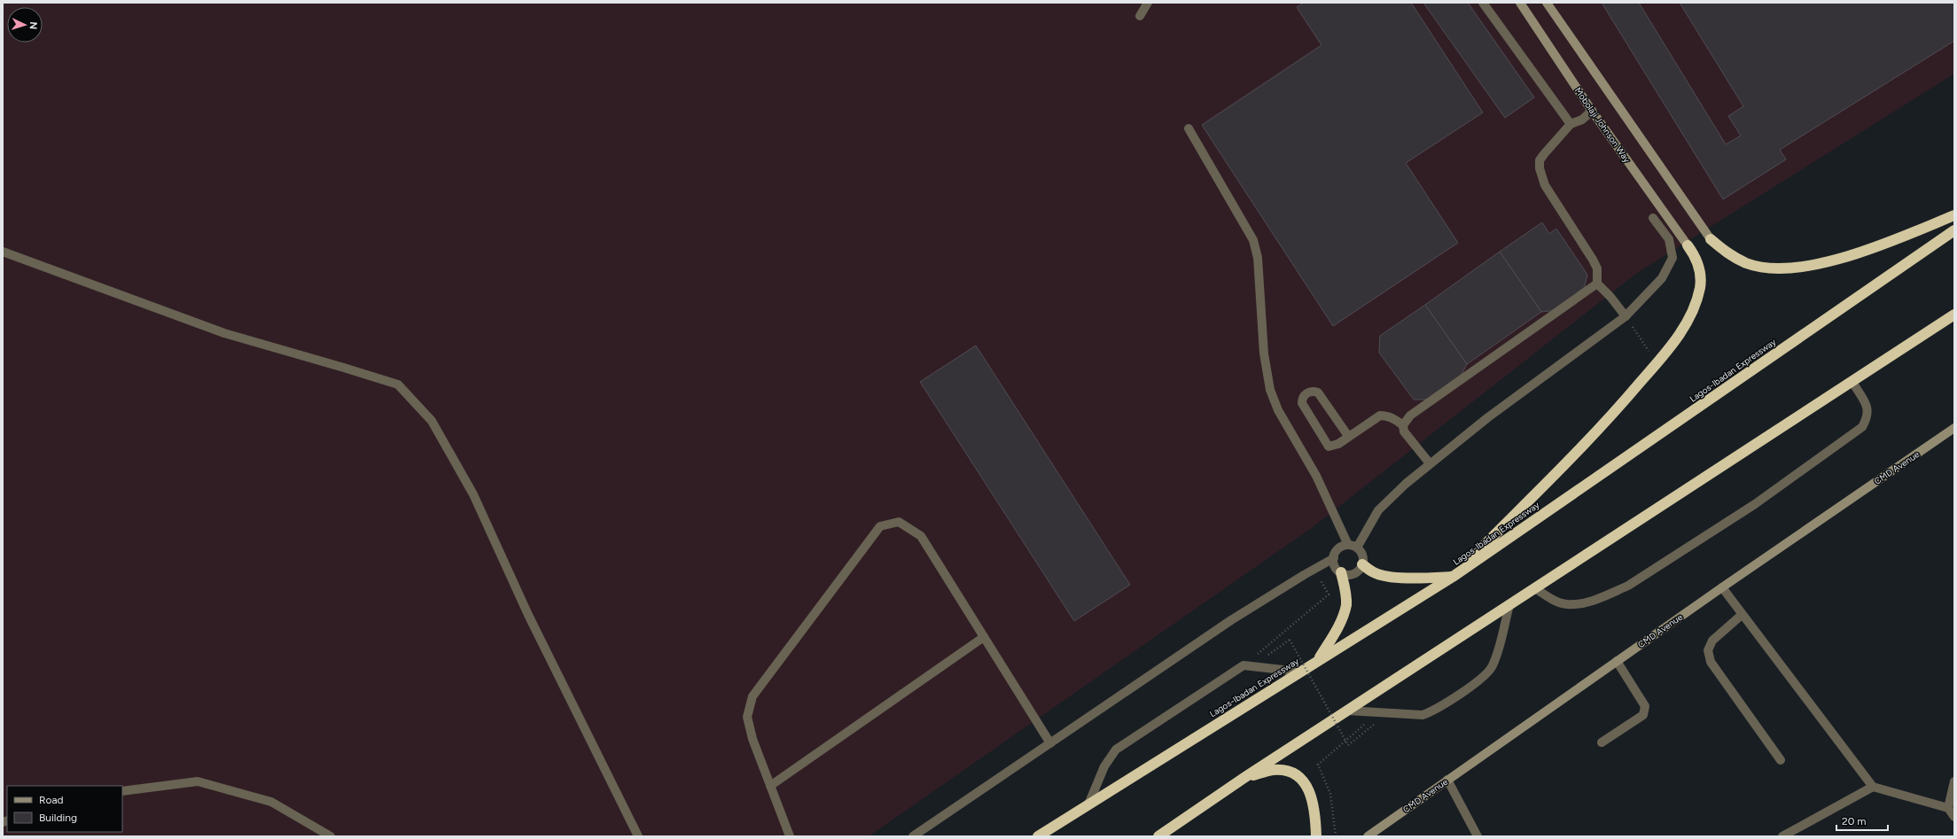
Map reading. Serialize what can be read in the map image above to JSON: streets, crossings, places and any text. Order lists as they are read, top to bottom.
{
  "streets": {
    "highway": ["Lagos-Ibadan Expressway"],
    "street": ["Mobolaji Johnson Way", "CMD Avenue"]
  },
  "legend": ["Road", "Building"],
  "scale_bar": "20 m",
  "north": "right"
}
